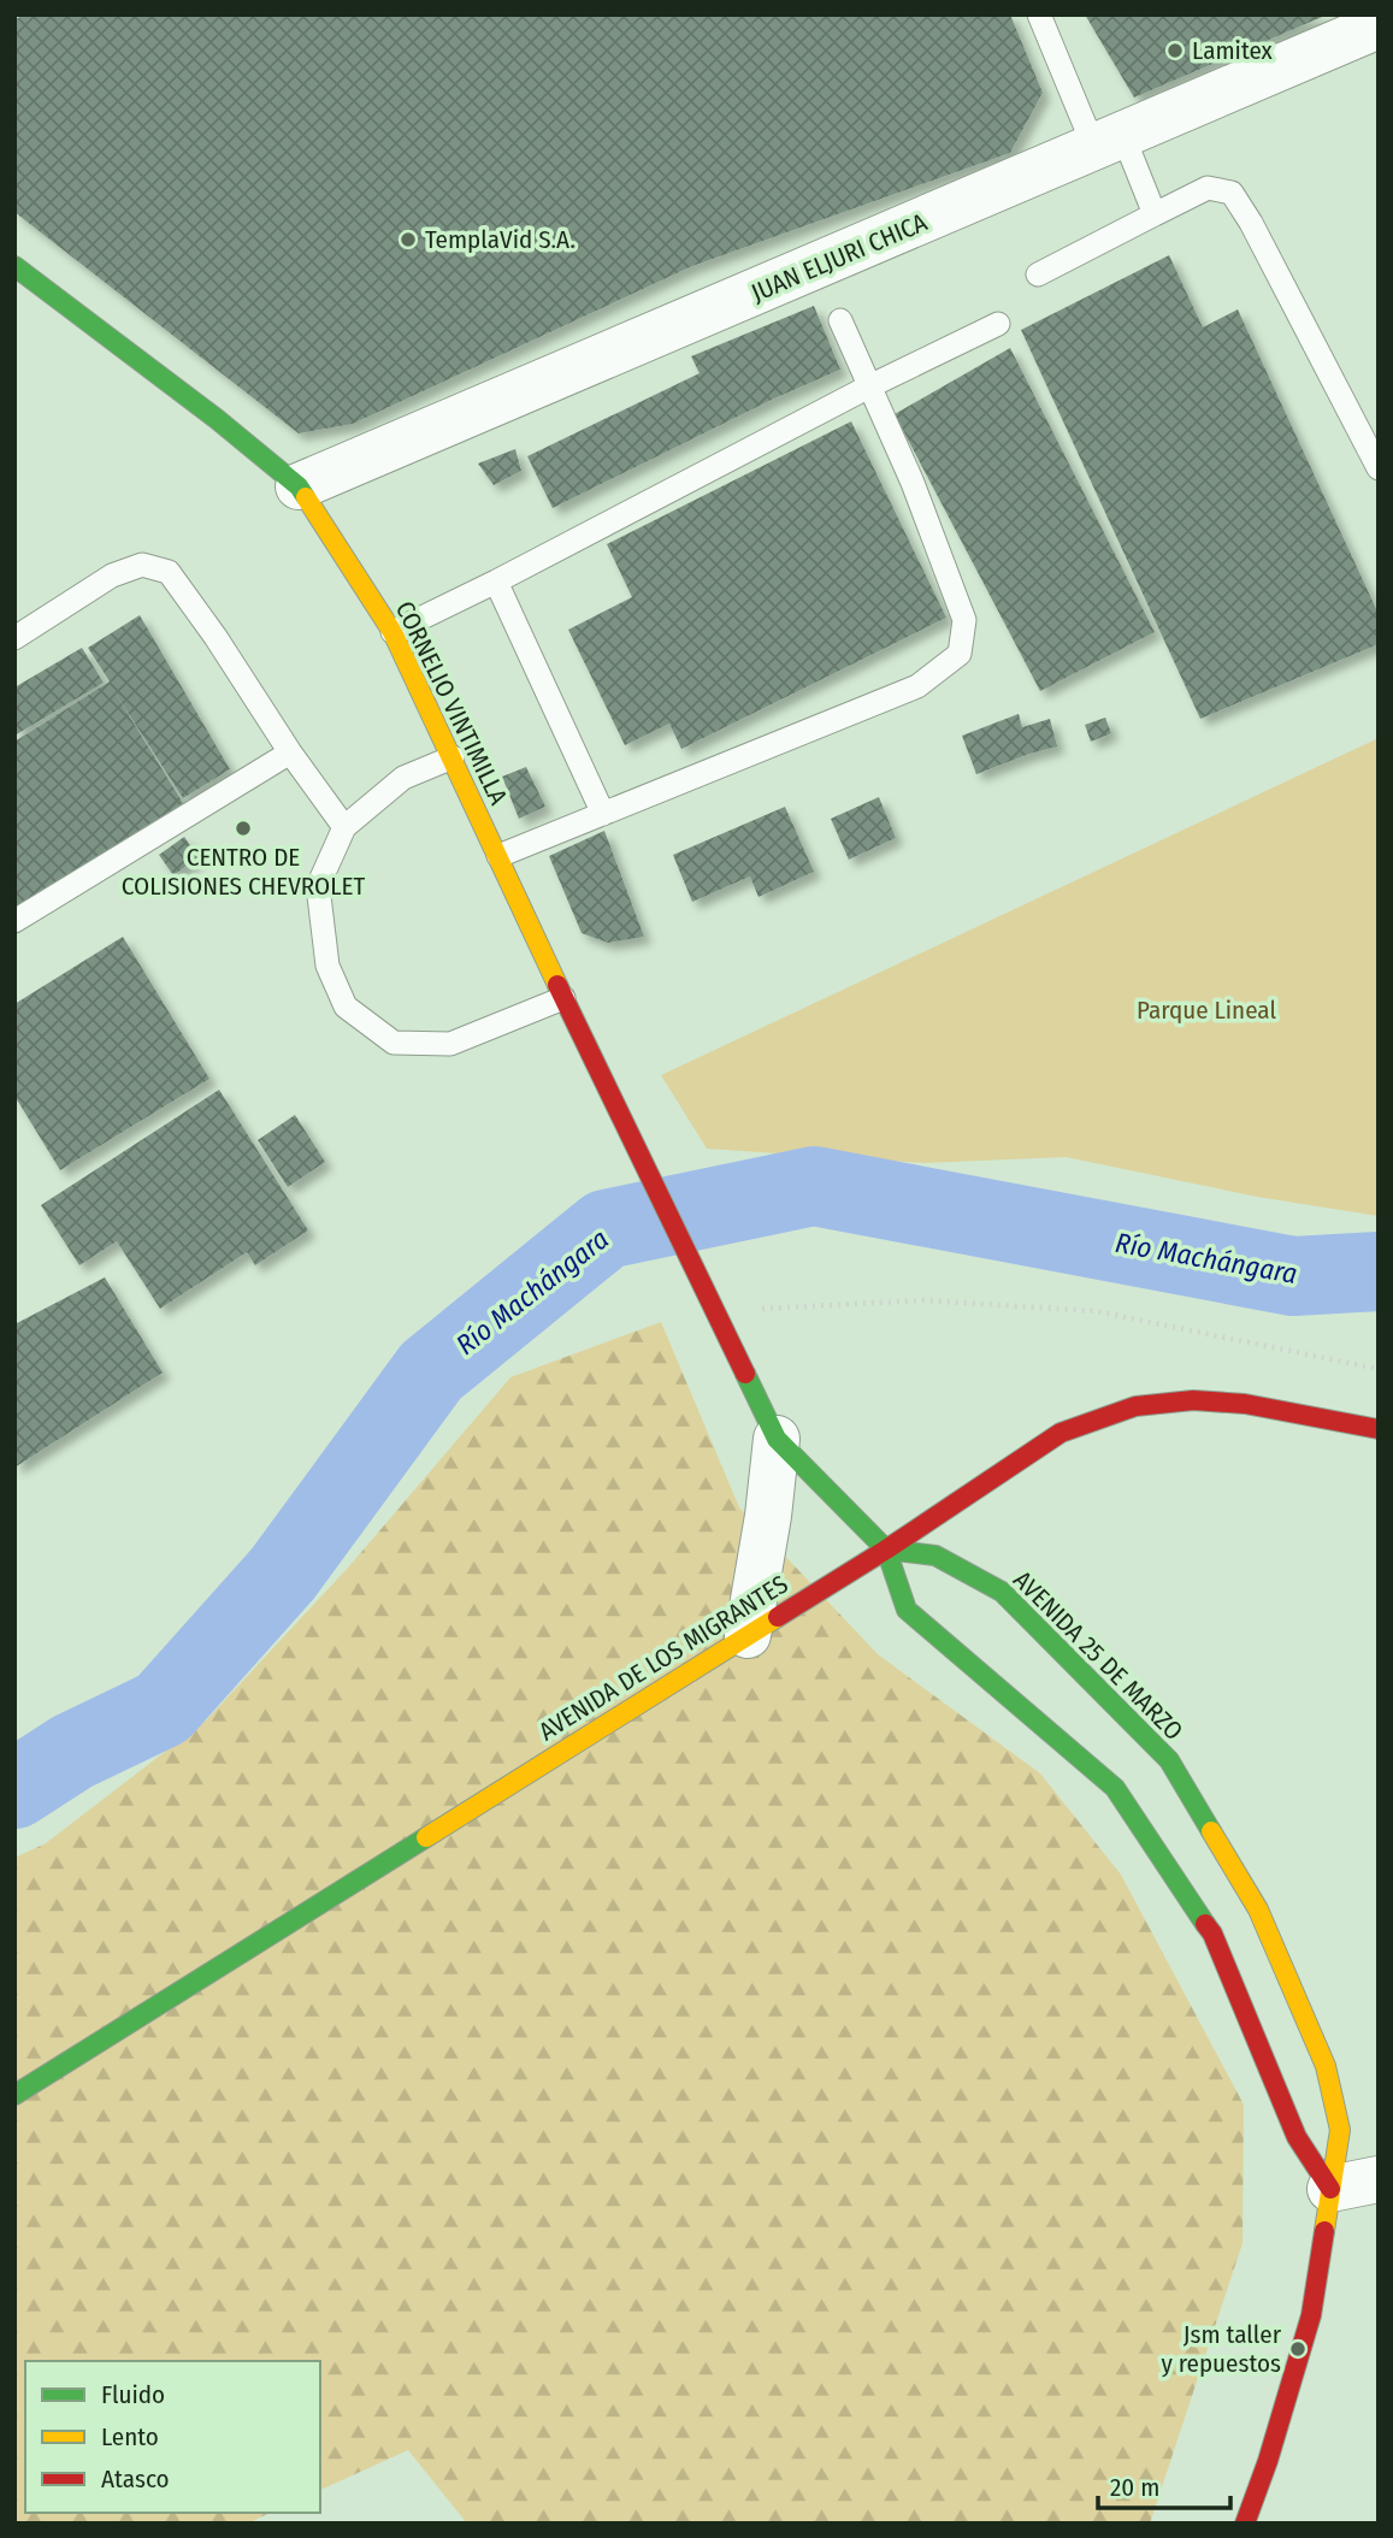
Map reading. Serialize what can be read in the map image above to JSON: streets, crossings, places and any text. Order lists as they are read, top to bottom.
{
  "streets": {
    "main road": ["CORNELIO VINTIMILLA", "AVENIDA 25 DE MARZO", "AVENIDA DE LOS MIGRANTES"],
    "street": ["JUAN ELJURI CHICA"]
  },
  "crossings": [
    ["JUAN ELJURI CHICA", "CORNELIO VINTIMILLA"],
    ["AVENIDA 25 DE MARZO", "AVENIDA DE LOS MIGRANTES"]
  ],
  "water": ["Río Machángara"],
  "parks": ["Parque Lineal"],
  "places": [
    "Lamitex",
    "TemplaVid S.A.",
    "CENTRO DE COLISIONES CHEVROLET",
    "Jsm taller y repuestos"
  ],
  "legend": ["Fluido", "Lento", "Atasco"],
  "scale_bar": "20 m"
}
